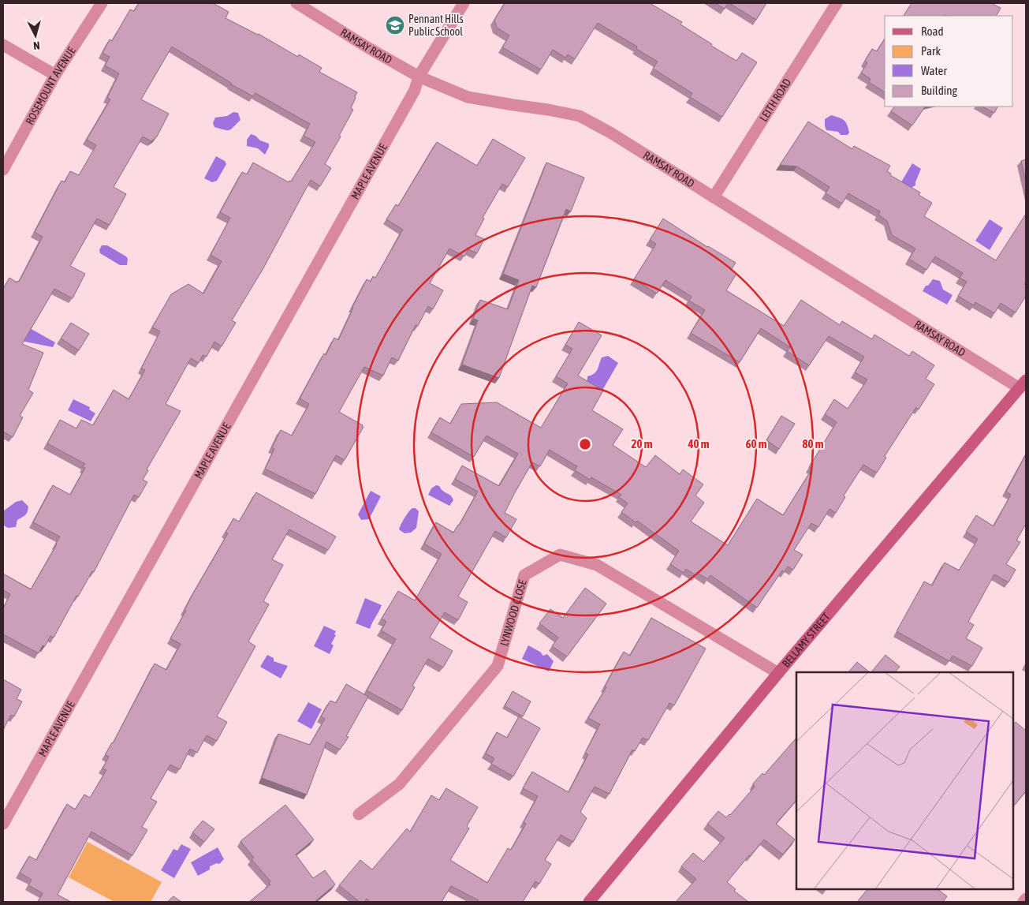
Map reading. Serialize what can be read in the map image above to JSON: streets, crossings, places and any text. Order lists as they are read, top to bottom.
{
  "streets": {
    "street": [
      "RAMSAY ROAD",
      "ROSEMOUNT AVENUE",
      "LEITH ROAD",
      "MAPLE AVENUE",
      "LYNWOOD CLOSE",
      "BELLAMY STREET"
    ]
  },
  "crossings": [
    ["RAMSAY ROAD", "LEITH ROAD"],
    ["RAMSAY ROAD", "MAPLE AVENUE"],
    ["RAMSAY ROAD", "BELLAMY STREET"],
    ["LYNWOOD CLOSE", "BELLAMY STREET"]
  ],
  "places": {
    "school or university": ["Pennant Hills Public School"]
  },
  "legend": [
    "Road",
    "Park",
    "Water",
    "Building"
  ],
  "north": "bottom",
  "rings": [
    "20 m",
    "40 m",
    "60 m",
    "80 m"
  ]
}
